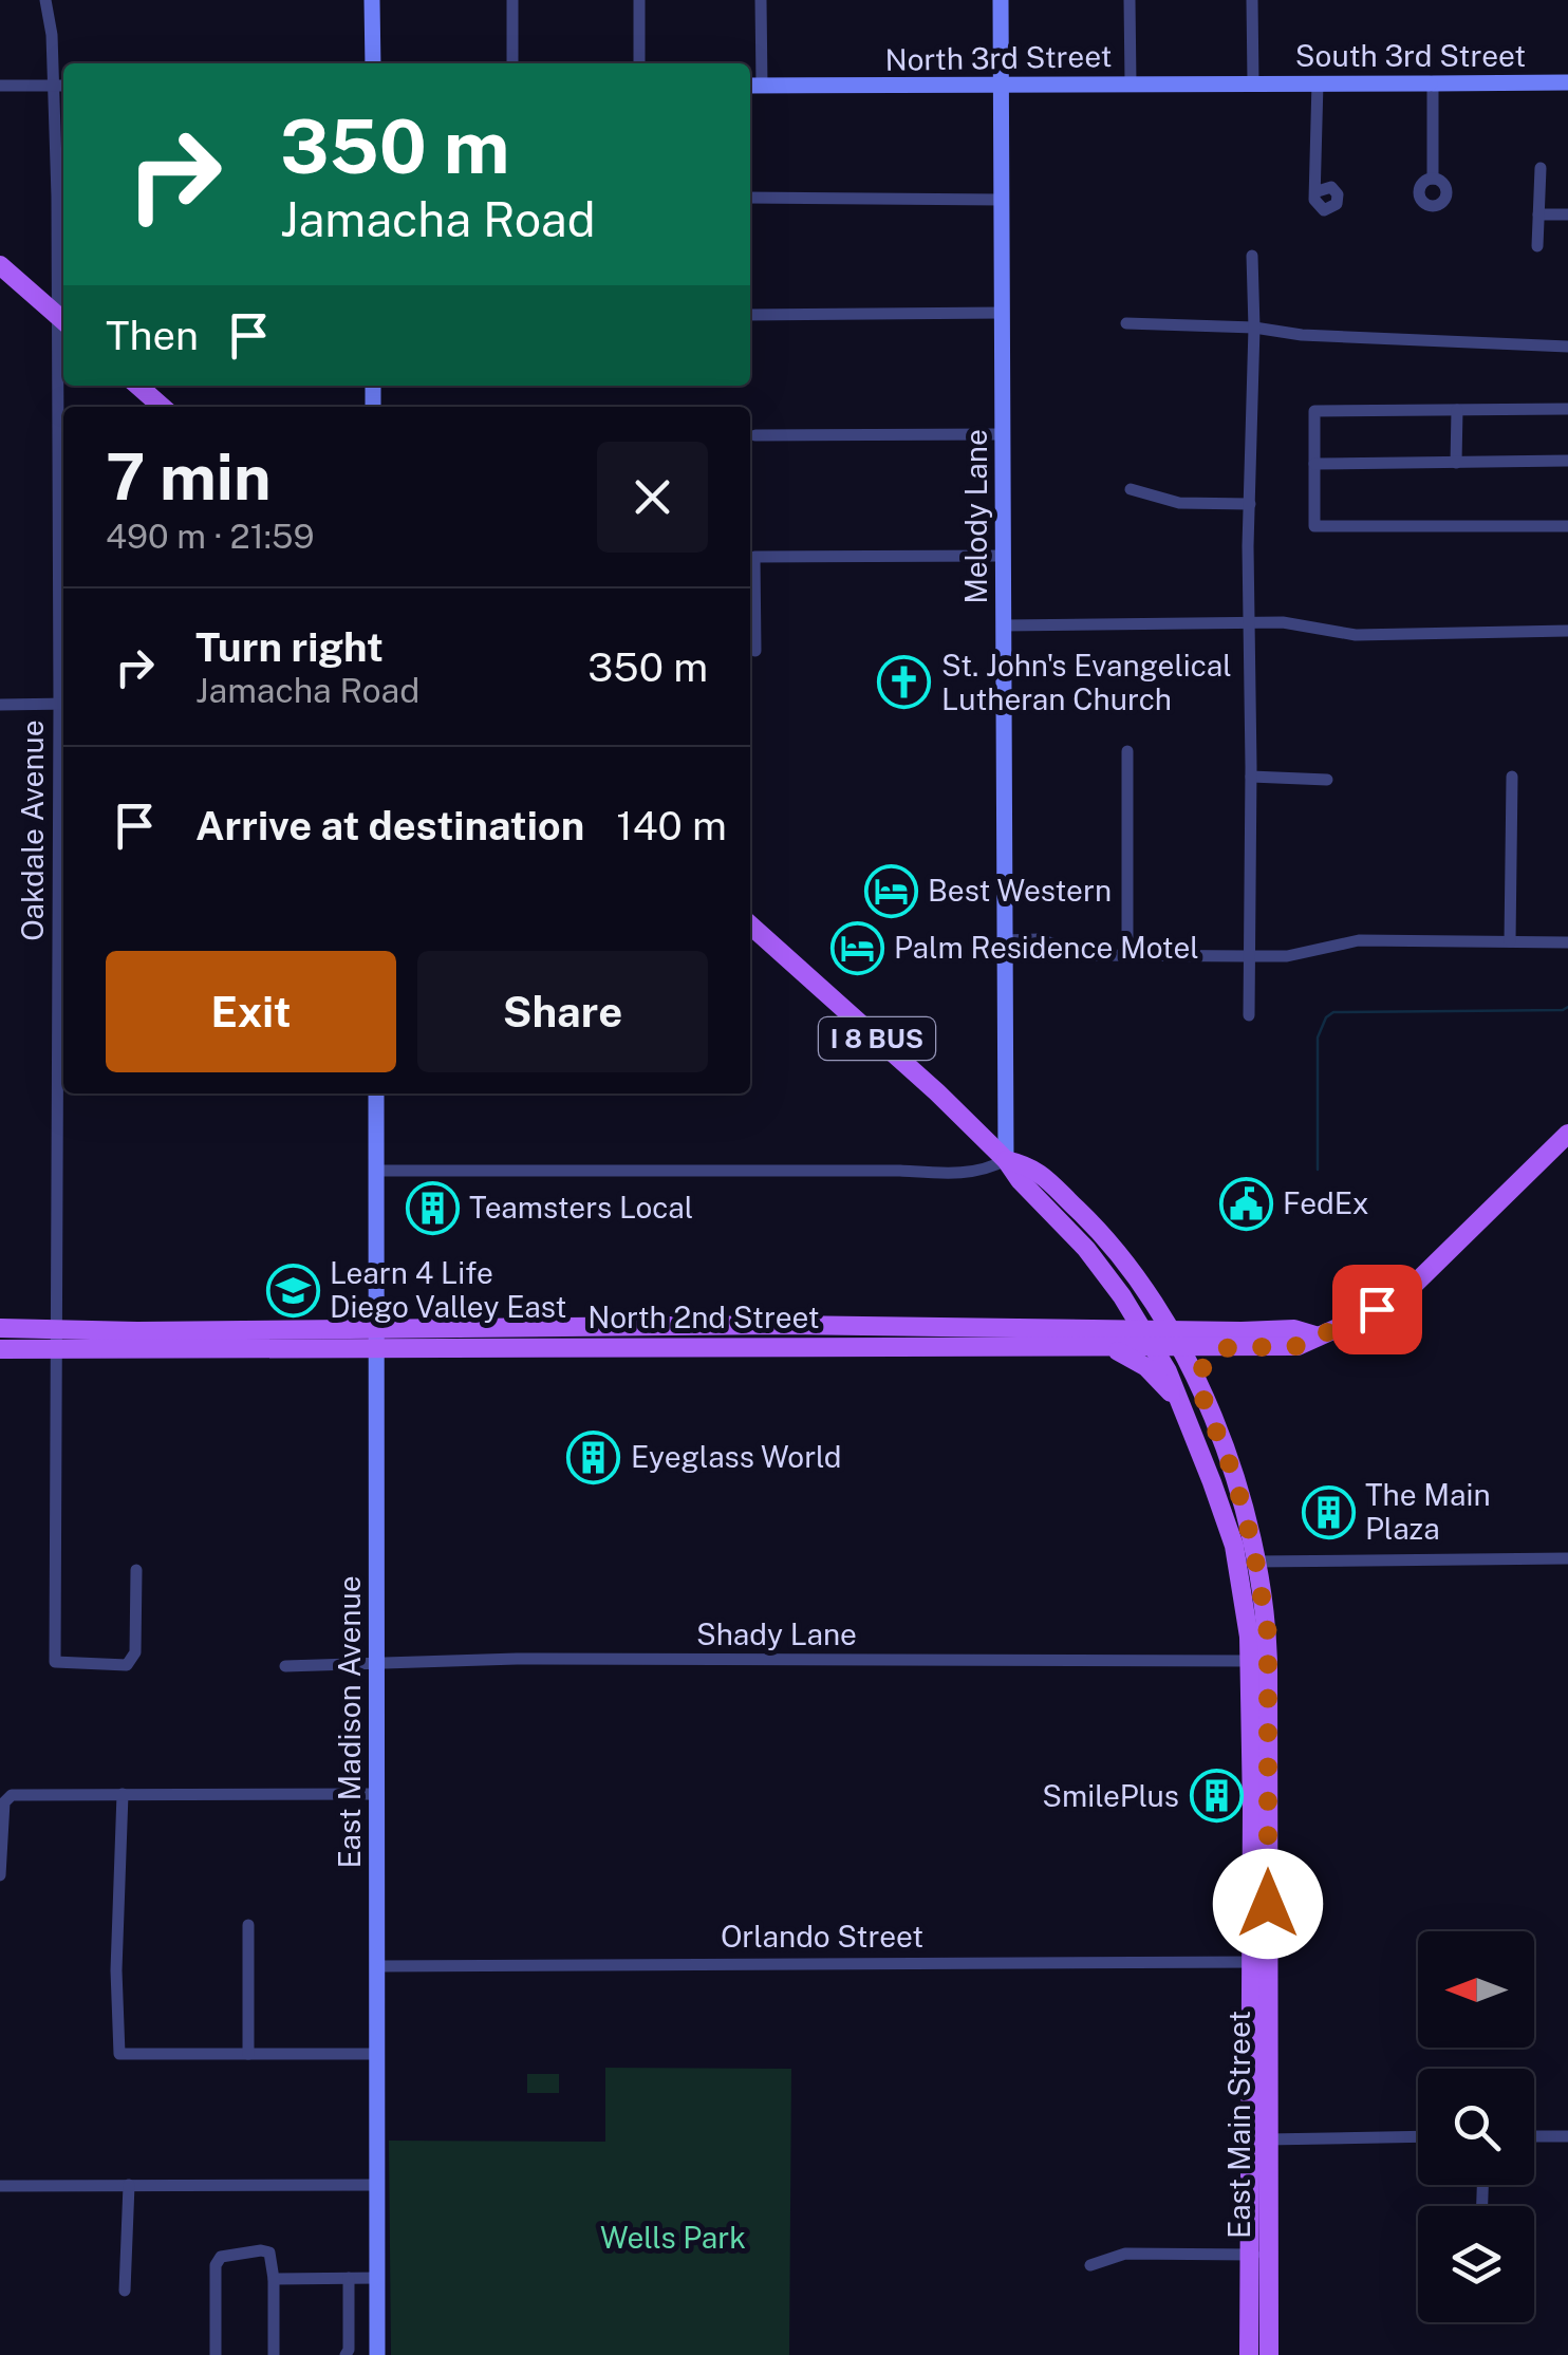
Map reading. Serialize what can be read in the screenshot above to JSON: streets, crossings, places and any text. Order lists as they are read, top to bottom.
{
  "streets": {
    "main road": ["I 8 BUS", "North 2nd Street", "East Main Street"],
    "street": [
      "South 3rd Street",
      "North 3rd Street",
      "Melody Lane",
      "Oakdale Avenue",
      "Shady Lane",
      "East Madison Avenue",
      "Orlando Street"
    ]
  },
  "crossings": [
    ["South 3rd Street", "North 3rd Street"],
    ["North 3rd Street", "Melody Lane"],
    ["Melody Lane", "East Main Street"],
    ["Oakdale Avenue", "North 2nd Street"],
    ["North 2nd Street", "East Madison Avenue"],
    ["North 2nd Street", "East Main Street"],
    ["Shady Lane", "East Madison Avenue"],
    ["Shady Lane", "East Main Street"],
    ["East Madison Avenue", "Orlando Street"],
    ["Orlando Street", "East Main Street"]
  ],
  "parks": ["Wells Park"],
  "places": {
    "church": ["St. John's Evangelical Lutheran Church"],
    "hotel": ["Best Western", "Palm Residence Motel"],
    "public building": ["FedEx"],
    "building": [
      "Teamsters Local",
      "Eyeglass World",
      "The Main Plaza",
      "SmilePlus"
    ],
    "school or university": ["Learn 4 Life Diego Valley East"]
  },
  "north": "left",
  "page": {
    "turn": ["350 m", "Jamacha Road"],
    "then": "Then",
    "heading": ["7 min", "490 m · 21:59"],
    "list": [
      {
        "name": "Turn right",
        "note": "Jamacha Road",
        "value": "350 m"
      },
      {
        "name": "Arrive at destination",
        "value": "140 m"
      }
    ],
    "buttons": ["Exit", "Share"]
  }
}
